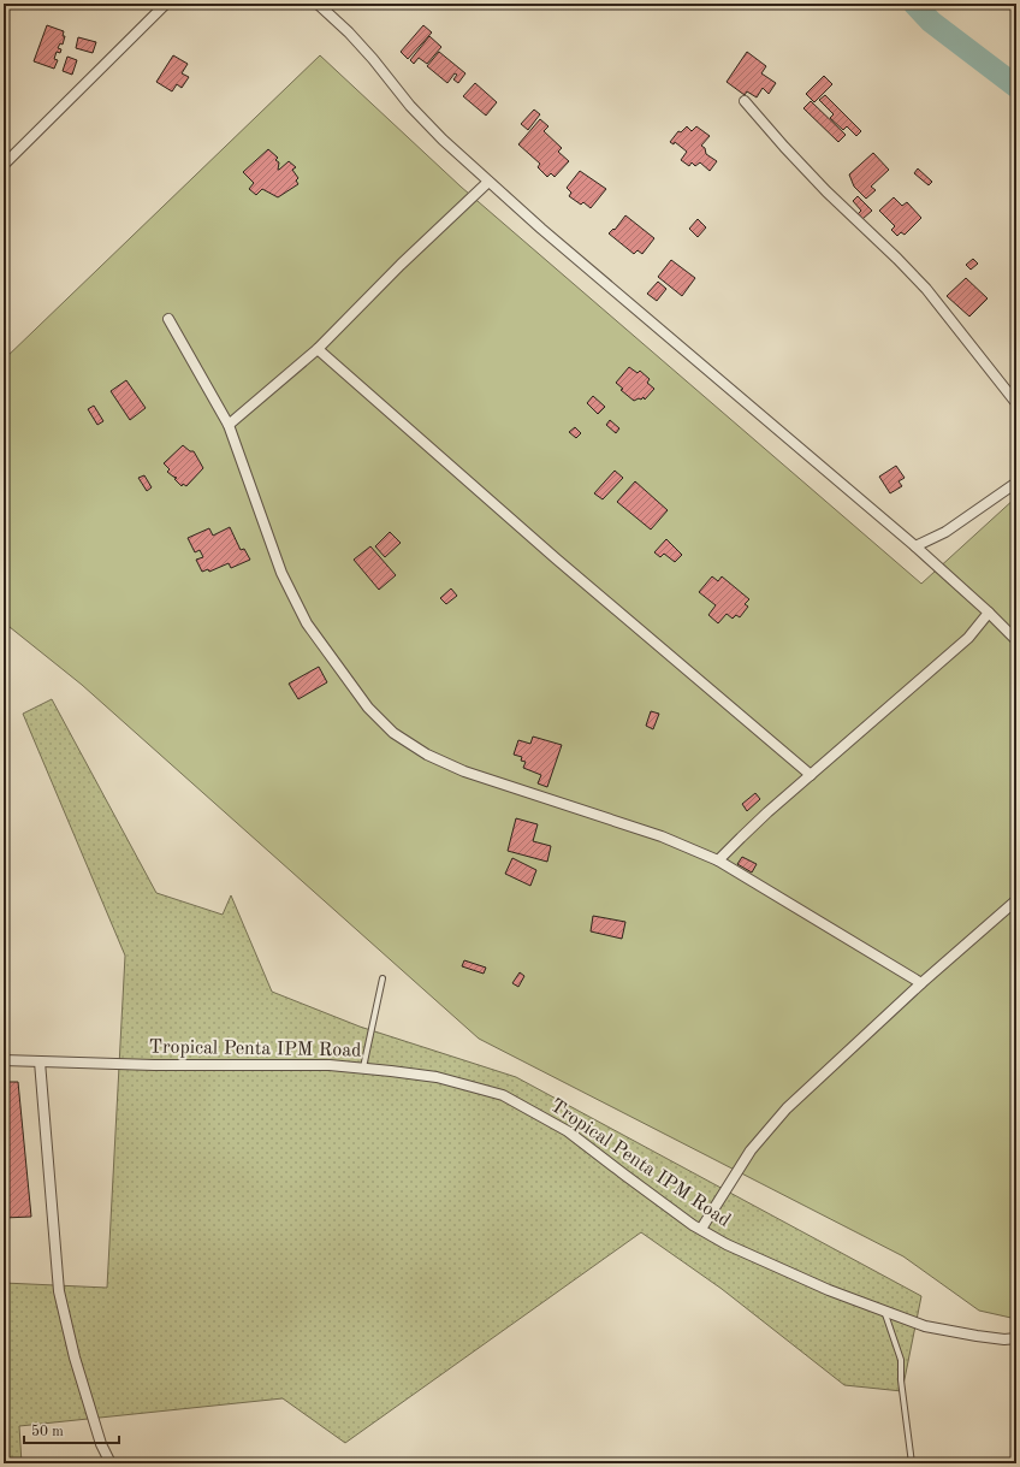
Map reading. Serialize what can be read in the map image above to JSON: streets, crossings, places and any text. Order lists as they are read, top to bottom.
{
  "streets": {
    "street": ["Tropical Penta IPM Road"]
  },
  "scale_bar": "50 m"
}
